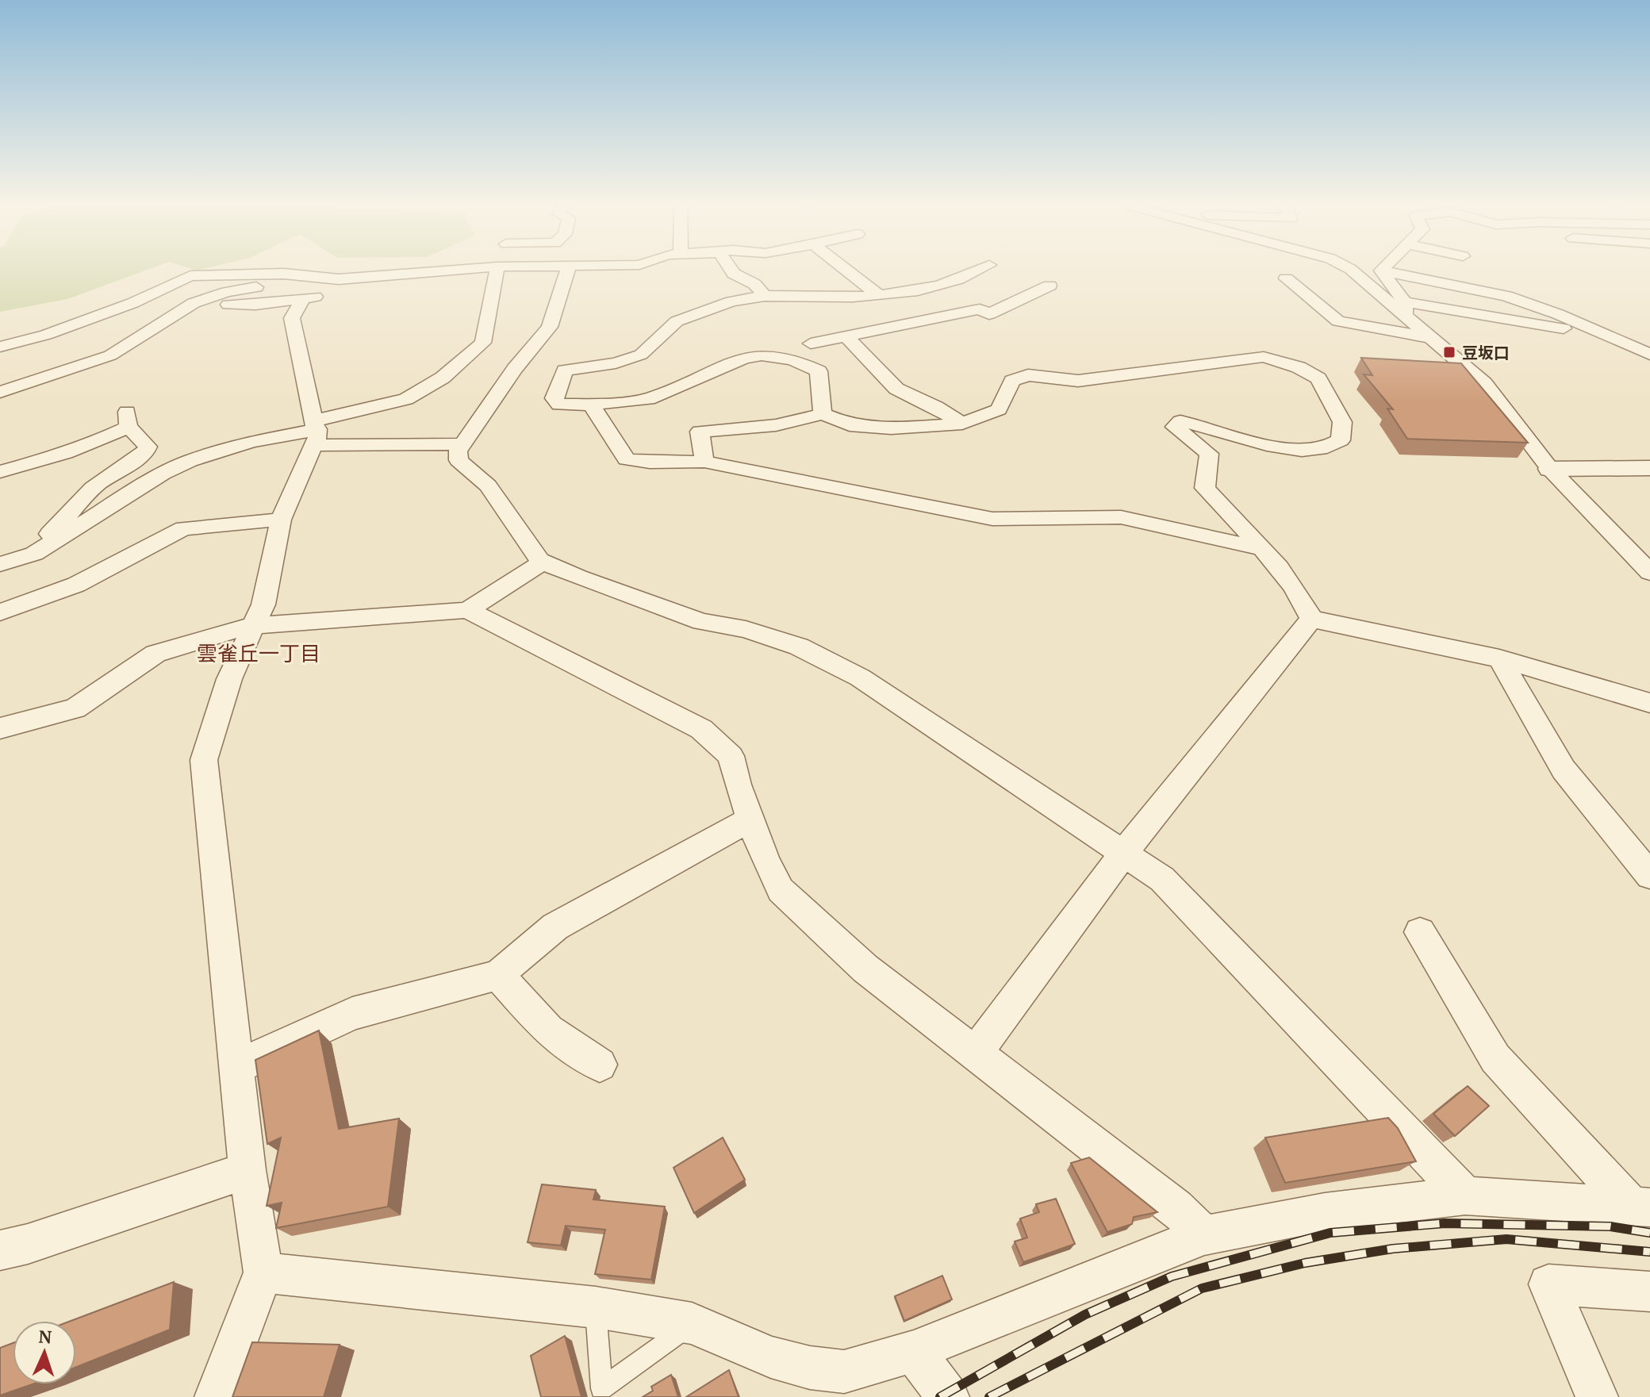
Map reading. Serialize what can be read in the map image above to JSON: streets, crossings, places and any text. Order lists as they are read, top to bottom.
{
  "districts": ["雲雀丘一丁目"],
  "places": {
    "transit": ["豆坂口"]
  },
  "north": "top"
}
